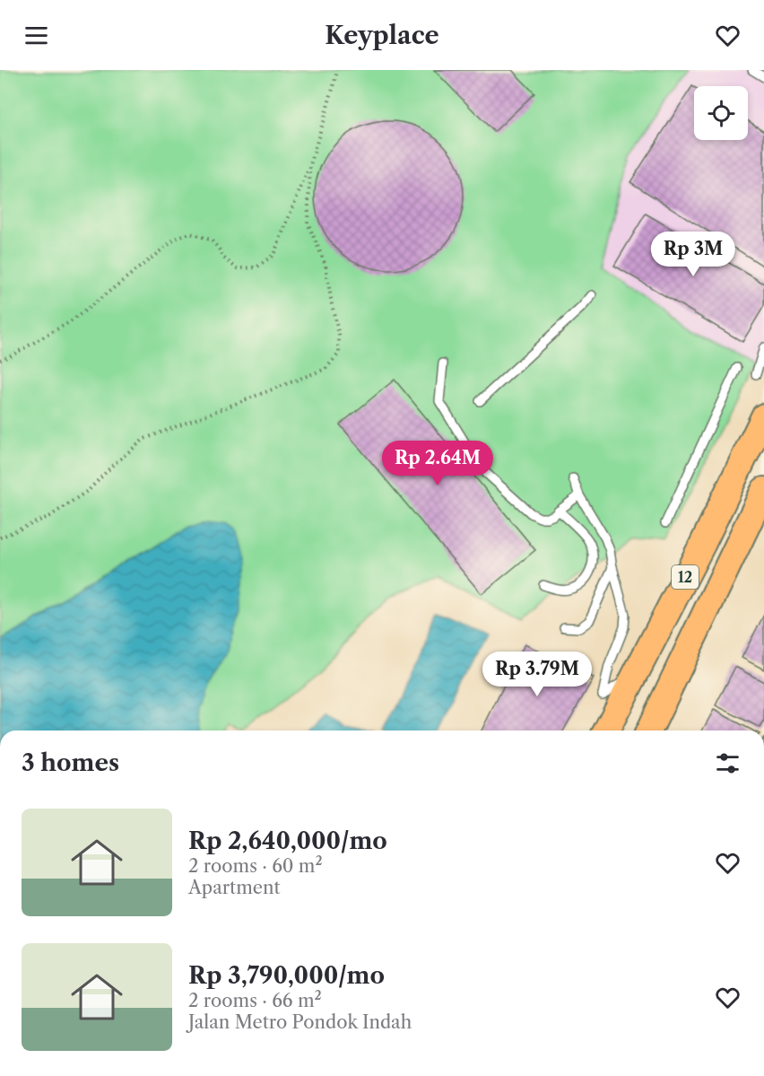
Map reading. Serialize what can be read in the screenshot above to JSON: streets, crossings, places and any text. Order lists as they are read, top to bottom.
{
  "streets": {
    "highway": ["12"]
  },
  "page": {
    "header": "Keyplace",
    "price": ["Rp 3M", "Rp 2.64M", "Rp 3.79M"],
    "heading": "3 homes",
    "list": [
      {
        "name": "Rp 2,640,000/mo",
        "note": "2 rooms · 60 m² · Apartment"
      },
      {
        "name": "Rp 3,790,000/mo",
        "note": "2 rooms · 66 m² · Jalan Metro Pondok Indah"
      }
    ]
  }
}
